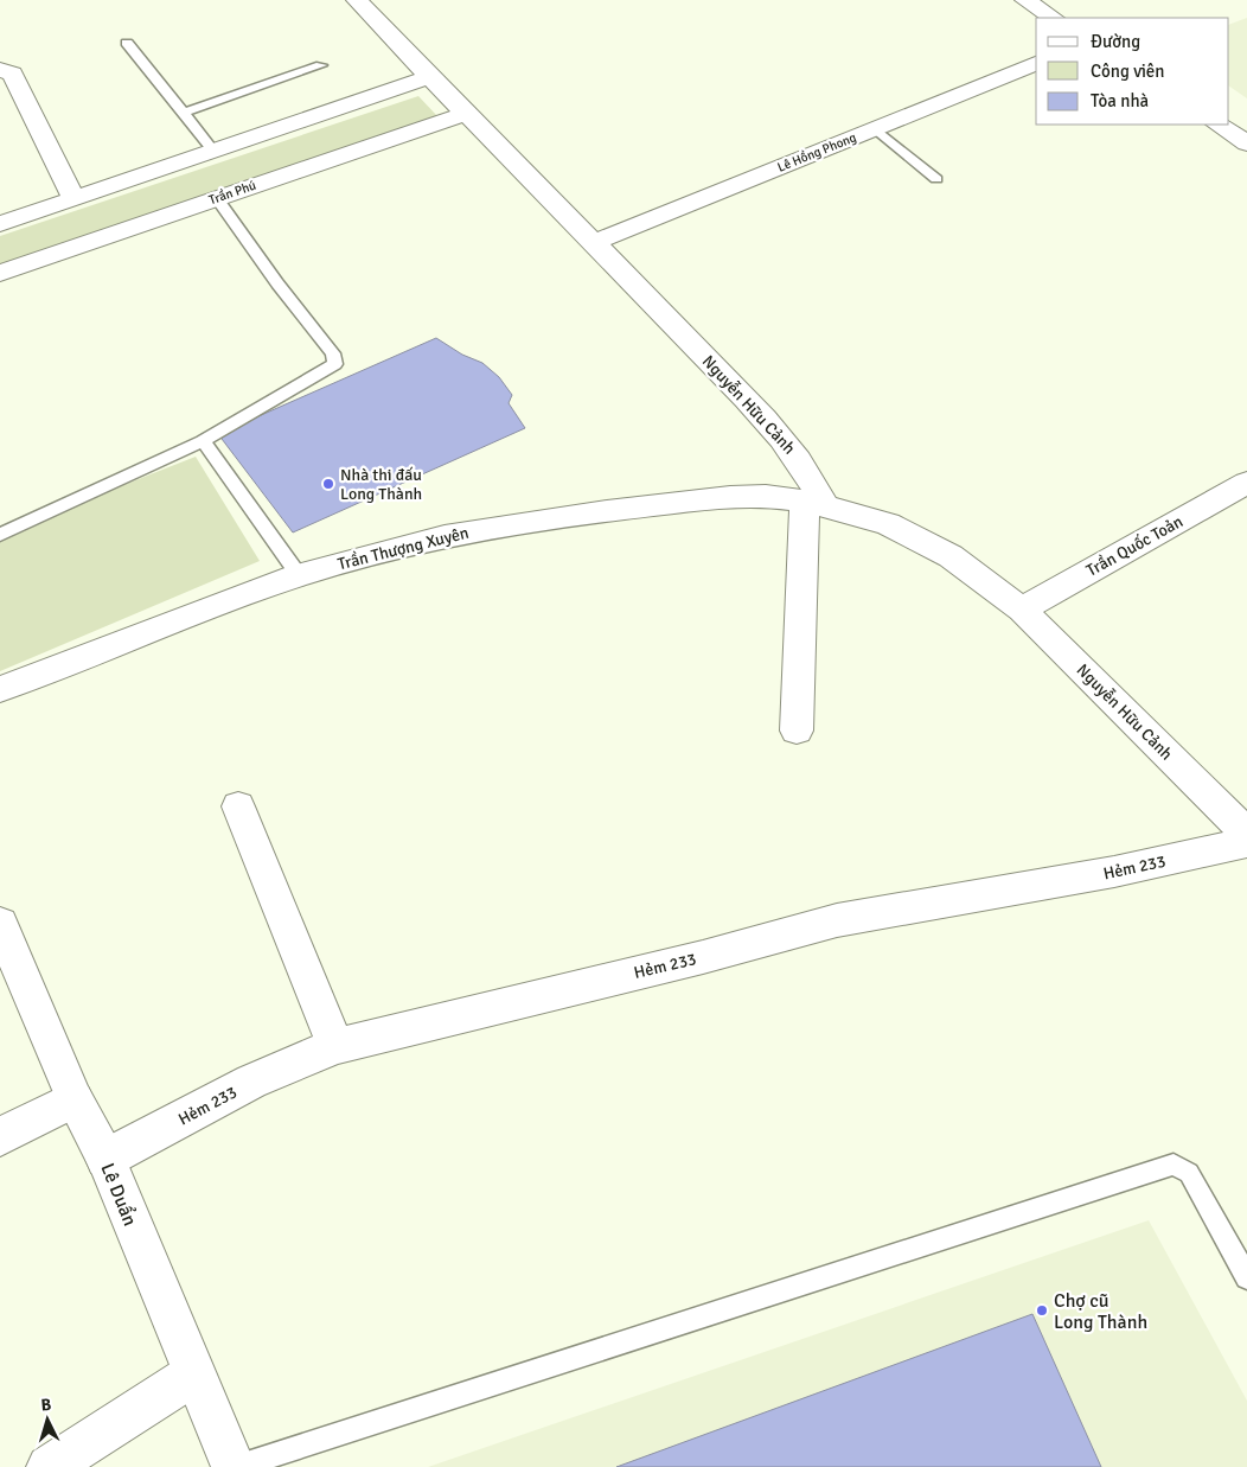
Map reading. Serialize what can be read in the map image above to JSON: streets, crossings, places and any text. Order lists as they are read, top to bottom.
{
  "streets": {
    "street": [
      "Lê Hồng Phong",
      "Trần Phú",
      "Nguyễn Hữu Cảnh",
      "Trần Quốc Toản",
      "Trần Thượng Xuyên",
      "Hẻm 233",
      "Lê Duẩn"
    ]
  },
  "crossings": [
    ["Lê Hồng Phong", "Nguyễn Hữu Cảnh"],
    ["Trần Phú", "Nguyễn Hữu Cảnh"],
    ["Nguyễn Hữu Cảnh", "Trần Quốc Toản"],
    ["Nguyễn Hữu Cảnh", "Trần Thượng Xuyên"],
    ["Hẻm 233", "Lê Duẩn"]
  ],
  "places": ["Nhà thi đấu Long Thành", "Chợ cũ Long Thành"],
  "legend": ["Đường", "Công viên", "Tòa nhà"],
  "north": "top"
}
